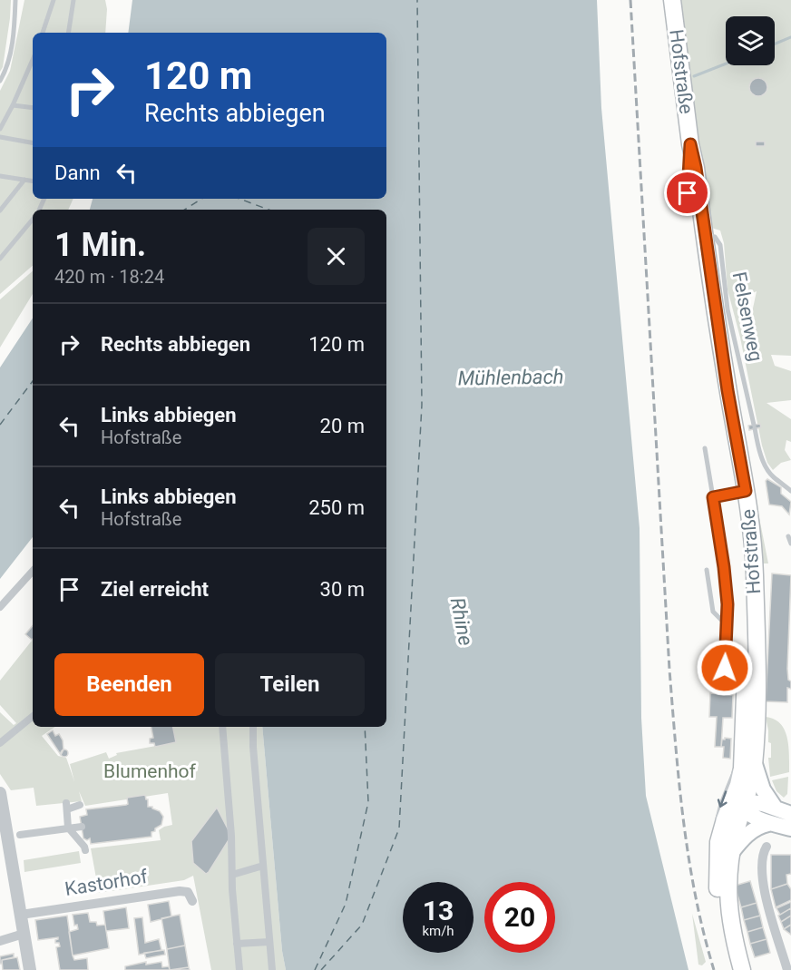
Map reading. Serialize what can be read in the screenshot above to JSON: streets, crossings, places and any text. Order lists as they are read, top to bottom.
{
  "streets": {
    "main road": ["Hofstraße"],
    "street": ["Kastorhof"],
    "lane": ["Felsenweg"]
  },
  "crossings": [
    ["Hofstraße", "Felsenweg"]
  ],
  "water": ["Mühlenbach", "Rhine"],
  "parks": ["Blumenhof"],
  "page": {
    "turn": ["120 m", "Rechts abbiegen"],
    "then": "Dann",
    "heading": ["1 Min.", "420 m · 18:24"],
    "list": [
      {
        "name": "Rechts abbiegen",
        "value": "120 m"
      },
      {
        "name": "Links abbiegen",
        "note": "Hofstraße",
        "value": "20 m"
      },
      {
        "name": "Links abbiegen",
        "note": "Hofstraße",
        "value": "250 m"
      },
      {
        "name": "Ziel erreicht",
        "value": "30 m"
      }
    ],
    "buttons": ["Beenden", "Teilen"],
    "speed": "13 km/h",
    "limit": "20"
  }
}
